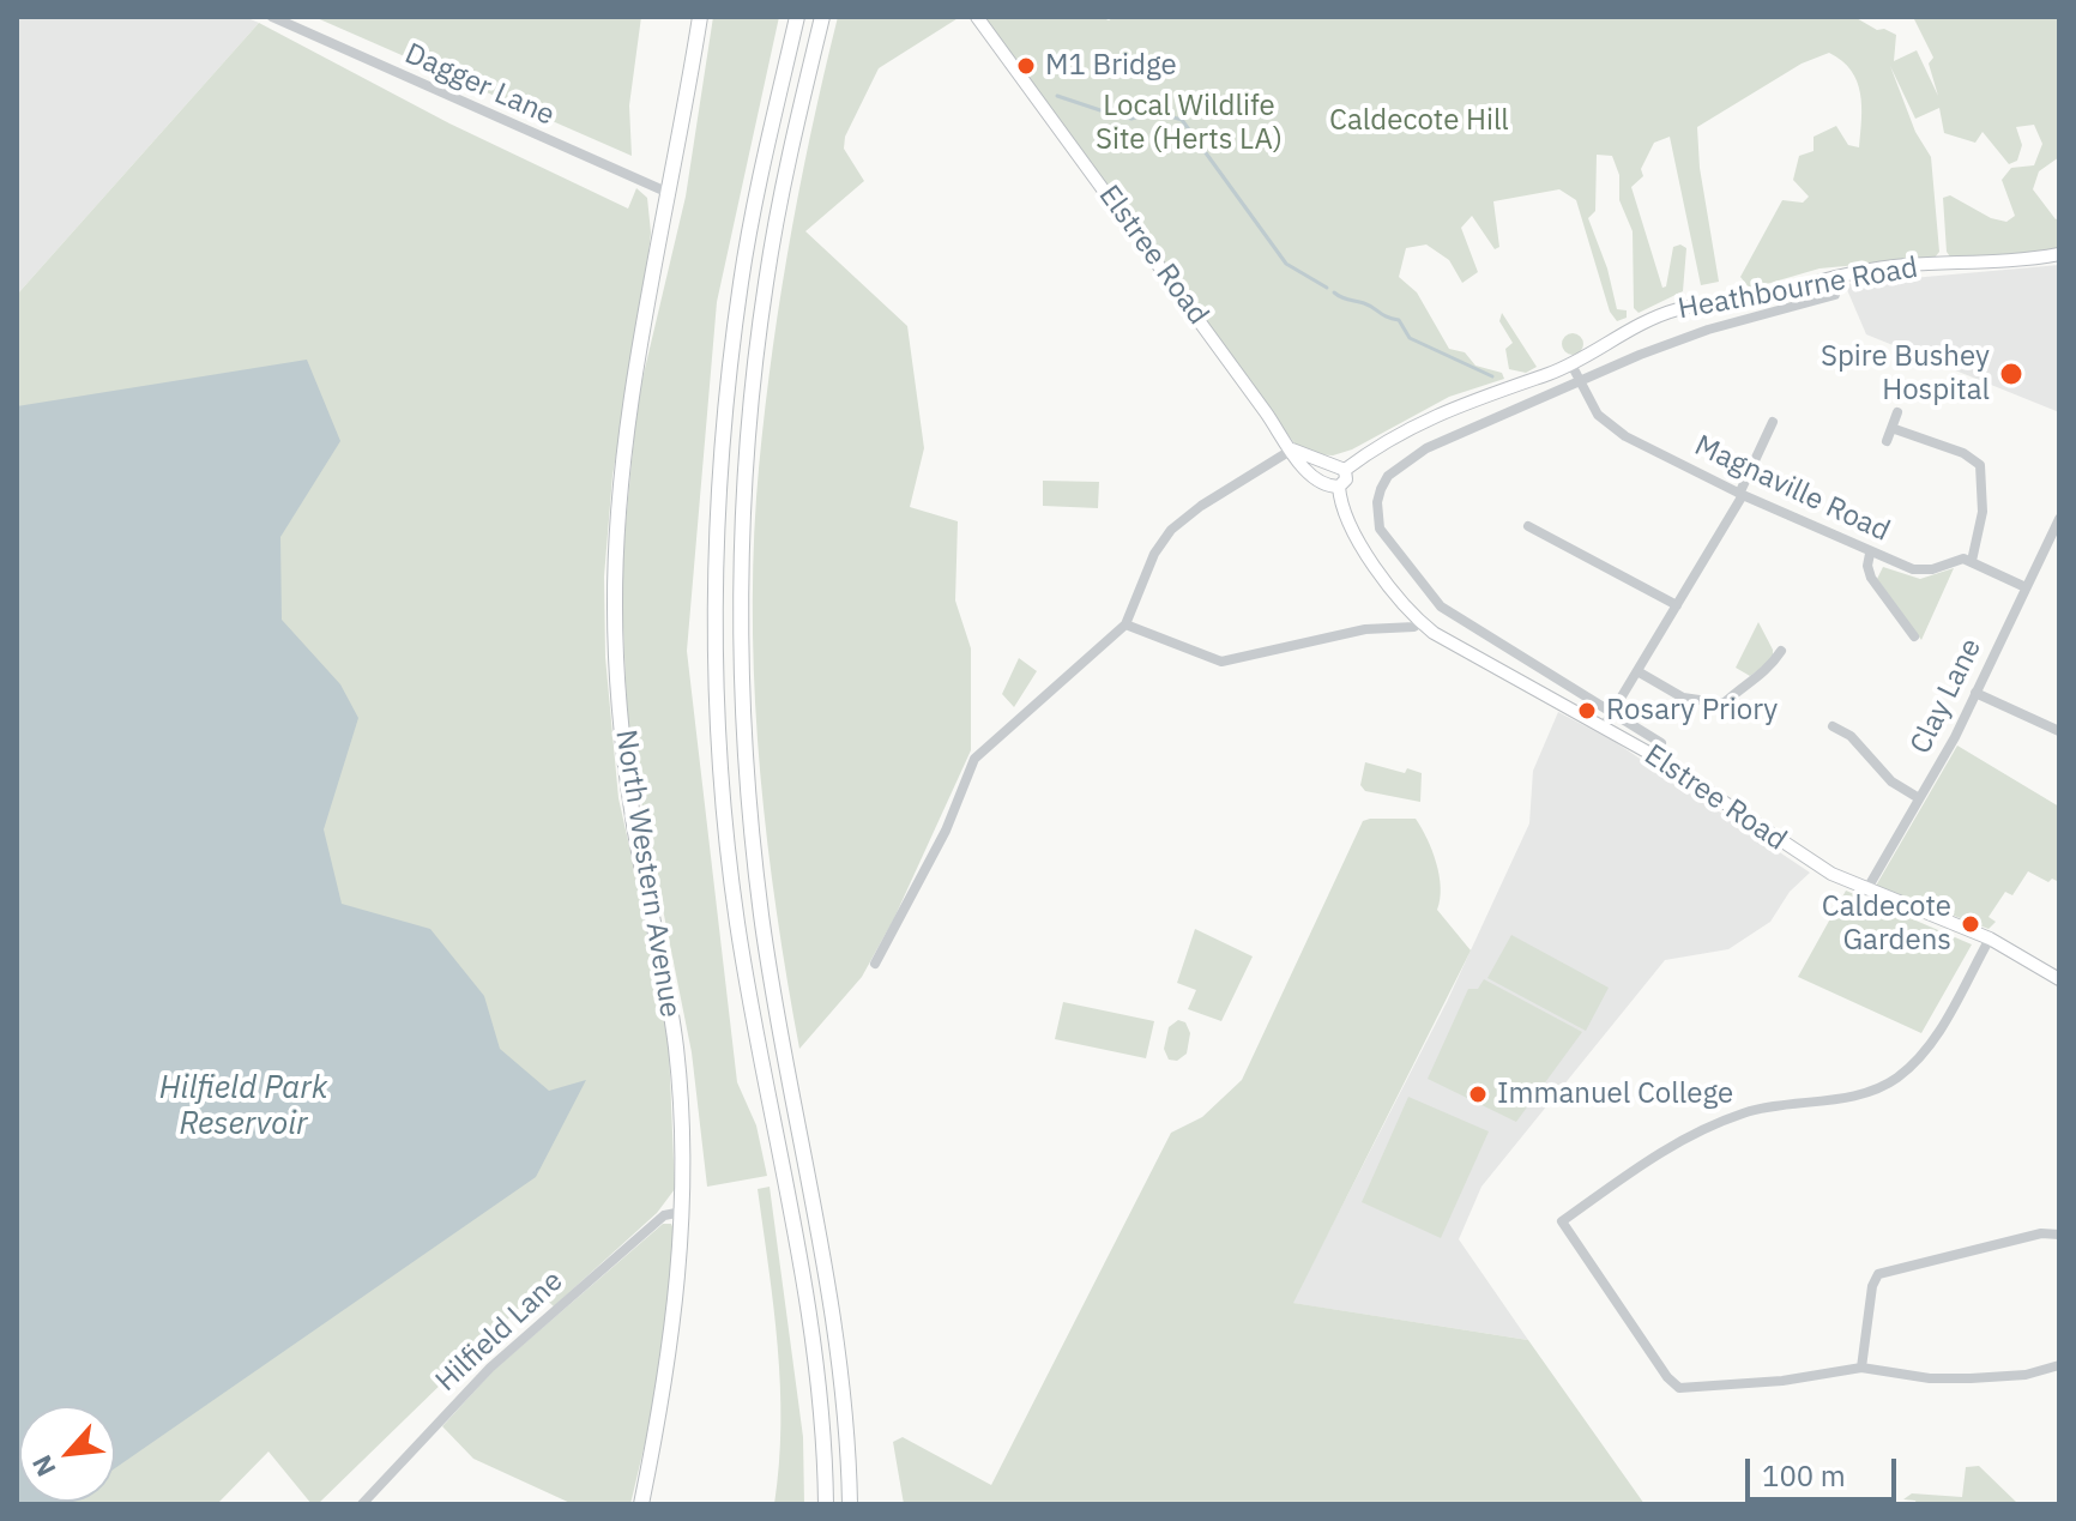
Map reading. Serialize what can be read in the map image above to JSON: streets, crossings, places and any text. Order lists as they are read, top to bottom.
{
  "streets": {
    "highway": ["North Western Avenue"],
    "main road": ["Elstree Road", "Heathbourne Road"],
    "street": [
      "Dagger Lane",
      "Magnaville Road",
      "Clay Lane",
      "Hilfield Lane"
    ]
  },
  "crossings": [
    ["Dagger Lane", "North Western Avenue"],
    ["Elstree Road", "Clay Lane"],
    ["Heathbourne Road", "Magnaville Road"],
    ["North Western Avenue", "Hilfield Lane"]
  ],
  "water": ["Hilfield Park Reservoir"],
  "parks": ["Local Wildlife Site (Herts LA)", "Caldecote Hill"],
  "places": [
    "M1 Bridge",
    "Spire Bushey Hospital",
    "Rosary Priory",
    "Caldecote Gardens",
    "Immanuel College"
  ],
  "scale_bar": "100 m",
  "north": "bottom left"
}
